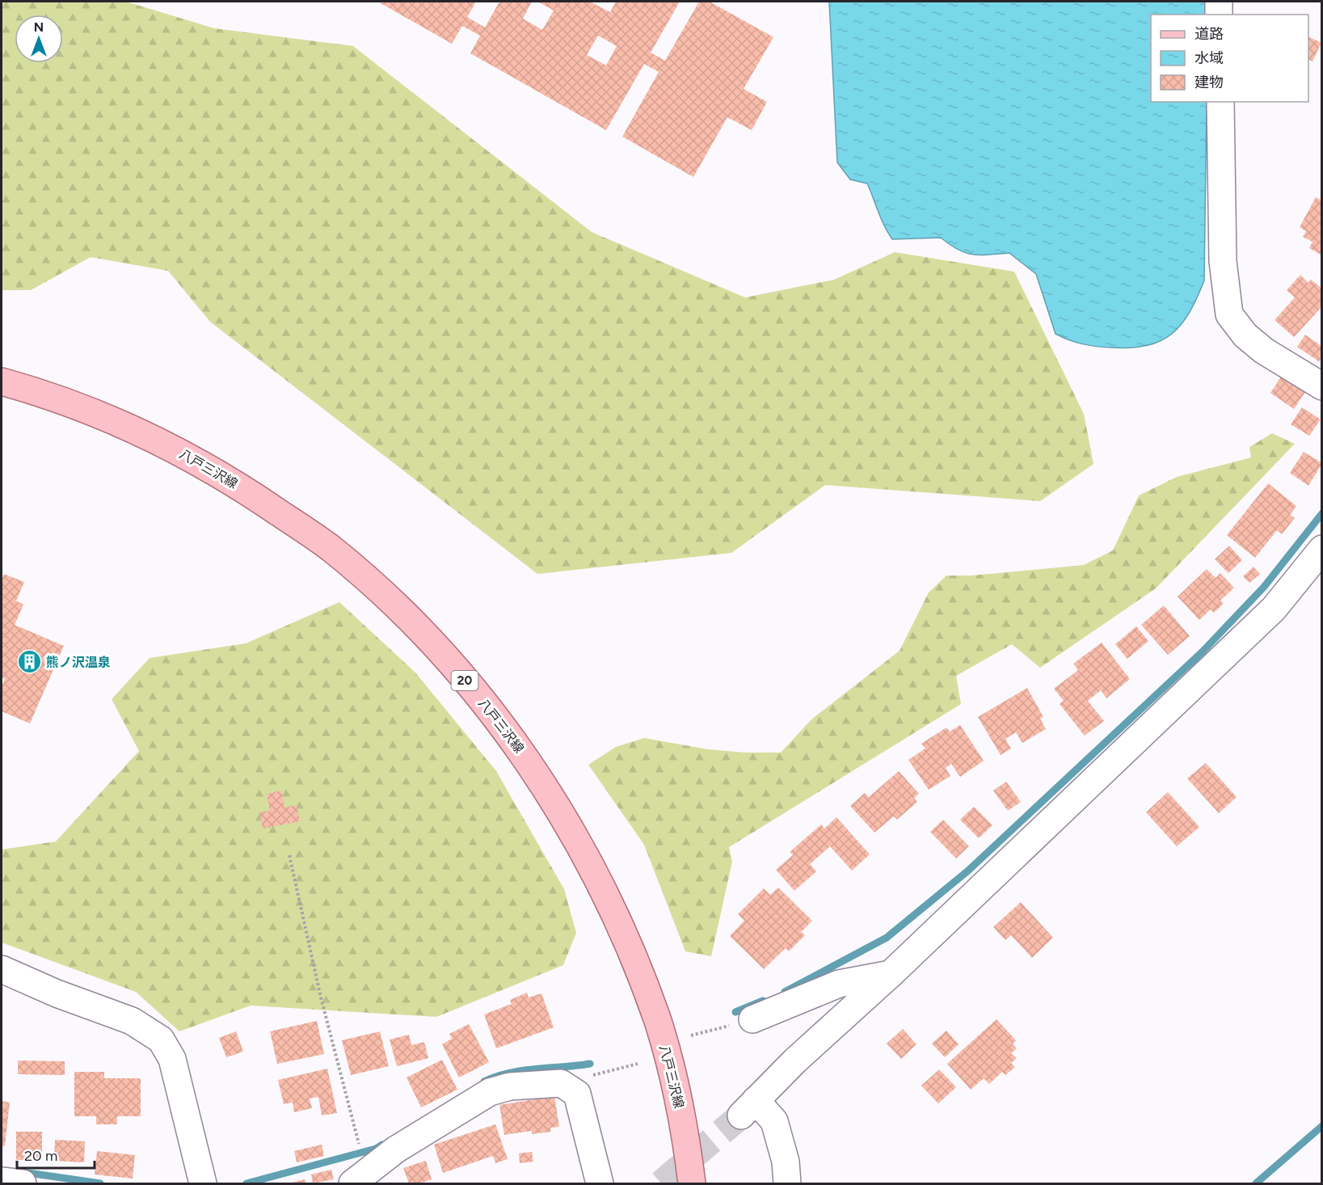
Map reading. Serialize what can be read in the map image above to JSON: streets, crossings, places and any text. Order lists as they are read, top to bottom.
{
  "streets": {
    "main road": ["八戸三沢線", "20"]
  },
  "places": {
    "building": ["熊ノ沢温泉"]
  },
  "legend": ["道路", "水域", "建物"],
  "scale_bar": "20 m",
  "north": "top"
}
